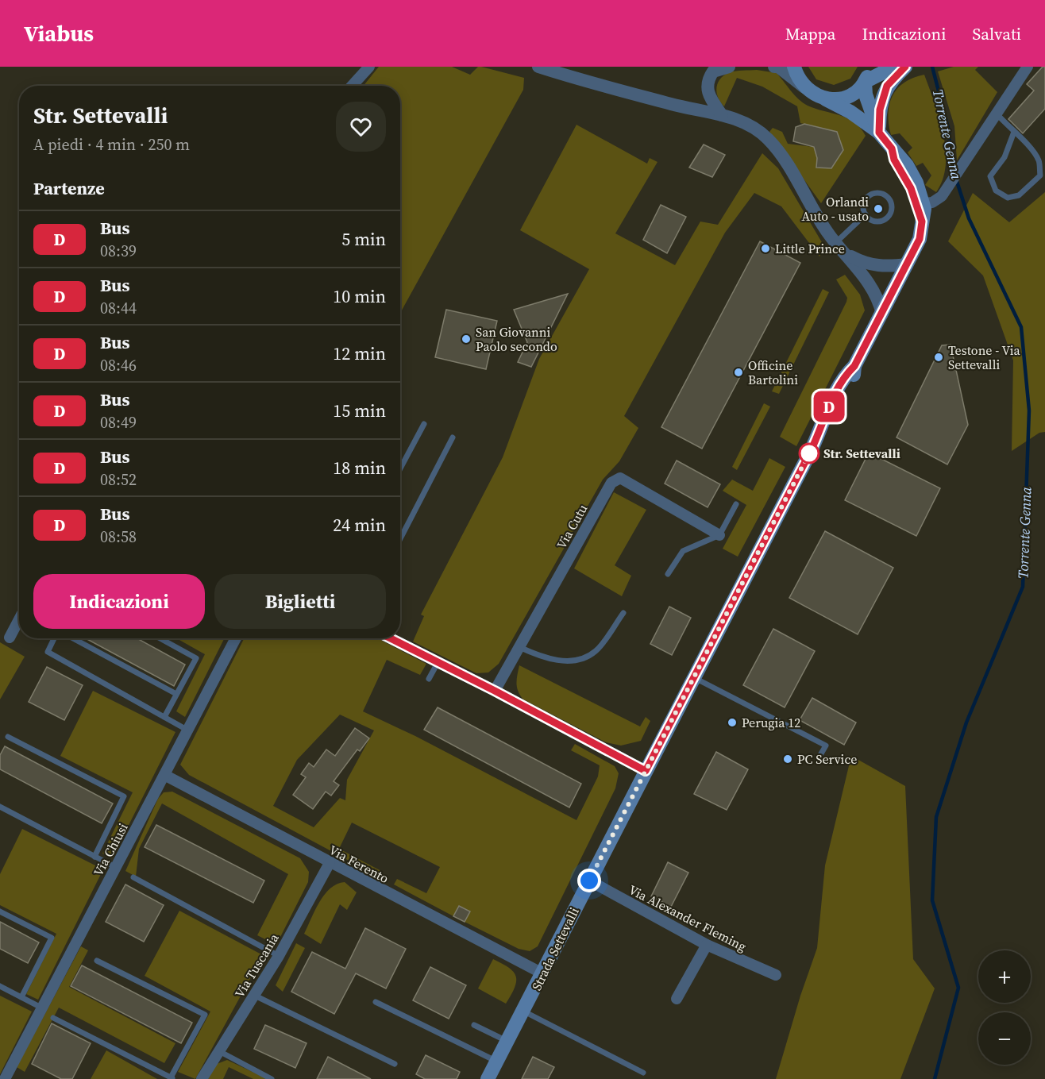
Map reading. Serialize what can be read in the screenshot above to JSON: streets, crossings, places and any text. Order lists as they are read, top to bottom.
{
  "streets": {
    "main road": ["Strada Settevalli"],
    "street": [
      "Via Cutu",
      "Via Chiusi",
      "Via Ferento",
      "Via Alexander Fleming",
      "Via Tuscania"
    ]
  },
  "crossings": [
    ["Via Chiusi", "Via Ferento"],
    ["Via Ferento", "Strada Settevalli"],
    ["Via Ferento", "Via Tuscania"],
    ["Via Alexander Fleming", "Strada Settevalli"]
  ],
  "water": ["Torrente Genna"],
  "places": [
    "Orlandi Auto - usato",
    "Little Prince",
    "San Giovanni Paolo secondo",
    "Testone - Via Settevalli",
    "Officine Bartolini",
    "Str. Settevalli",
    "Perugia 12",
    "PC Service"
  ],
  "lines": ["bus line D"],
  "page": {
    "header": "Viabus",
    "nav": ["Mappa", "Indicazioni", "Salvati"],
    "on_map": "D",
    "heading": [
      ["Str. Settevalli", "A piedi · 4 min · 250 m"],
      "Partenze"
    ],
    "list": [
      {
        "mark": "D",
        "name": "Bus",
        "note": "08:39",
        "value": "5 min"
      },
      {
        "mark": "D",
        "name": "Bus",
        "note": "08:44",
        "value": "10 min"
      },
      {
        "mark": "D",
        "name": "Bus",
        "note": "08:46",
        "value": "12 min"
      },
      {
        "mark": "D",
        "name": "Bus",
        "note": "08:49",
        "value": "15 min"
      },
      {
        "mark": "D",
        "name": "Bus",
        "note": "08:52",
        "value": "18 min"
      },
      {
        "mark": "D",
        "name": "Bus",
        "note": "08:58",
        "value": "24 min"
      }
    ],
    "buttons": ["Indicazioni", "Biglietti"],
    "map_buttons": ["+", "−"]
  }
}
